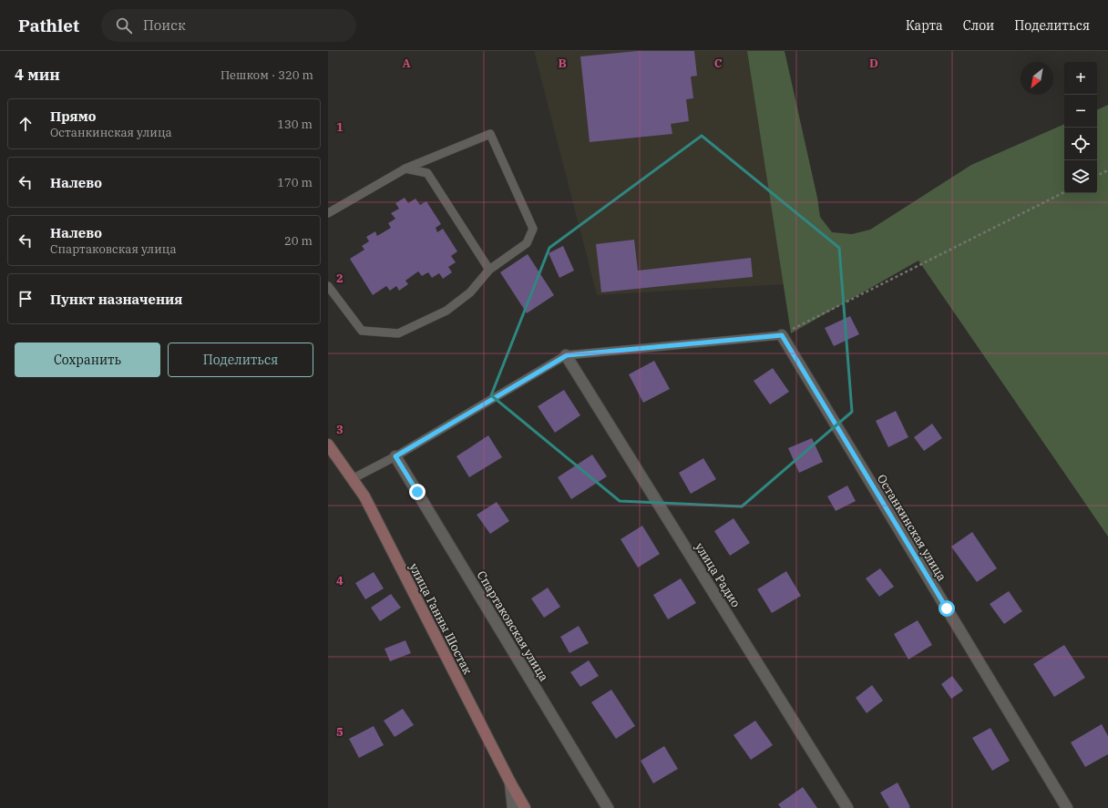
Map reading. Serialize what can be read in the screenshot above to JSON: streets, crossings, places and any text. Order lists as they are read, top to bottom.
{
  "streets": {
    "main road": ["улица Ганны Шостак"],
    "street": ["Останкинская улица", "улица Радио", "Спартаковская улица"]
  },
  "north": "bottom left",
  "page": {
    "header": "Pathlet",
    "search": "Поиск",
    "nav": ["Карта", "Слои", "Поделиться"],
    "heading": ["4 мин", "Пешком · 320 m"],
    "map_buttons": ["+", "−"],
    "list": [
      ["Прямо", "Останкинская улица", "130 m"],
      ["Налево", "170 m"],
      ["Налево", "Спартаковская улица", "20 m"],
      "Пункт назначения"
    ],
    "buttons": ["Сохранить", "Поделиться"]
  },
  "grid": {
    "columns": [
      "A",
      "B",
      "C",
      "D"
    ],
    "rows": [
      "1",
      "2",
      "3",
      "4",
      "5"
    ]
  }
}
